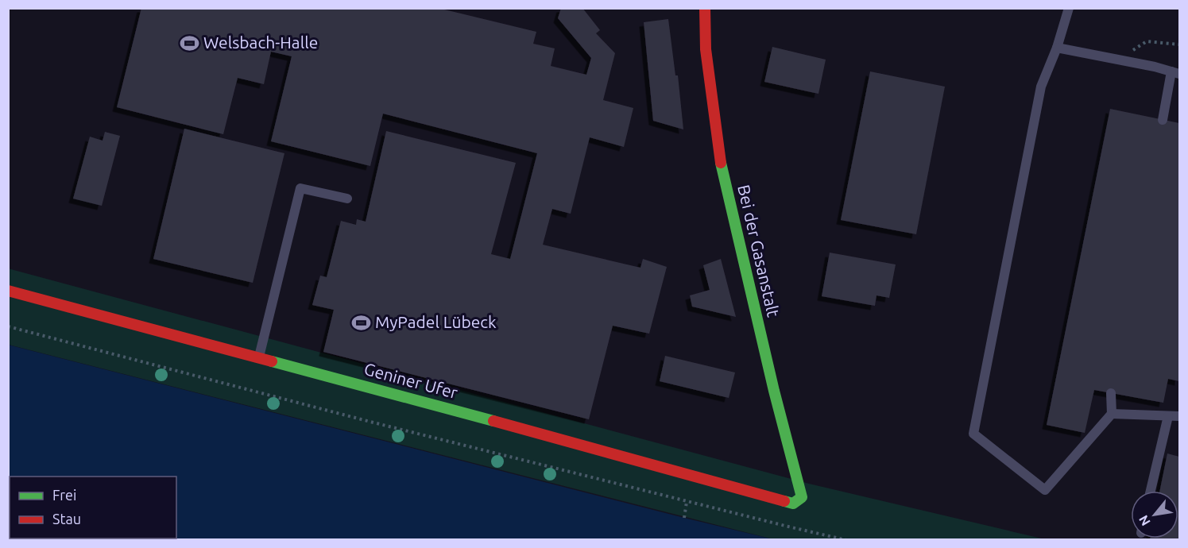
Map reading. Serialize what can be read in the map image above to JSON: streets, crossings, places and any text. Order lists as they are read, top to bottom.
{
  "streets": {
    "street": ["Bei der Gasanstalt", "Geniner Ufer"]
  },
  "crossings": [
    ["Bei der Gasanstalt", "Geniner Ufer"]
  ],
  "places": {
    "sports": ["Welsbach-Halle", "MyPadel Lübeck"]
  },
  "legend": ["Frei", "Stau"],
  "north": "bottom left"
}
